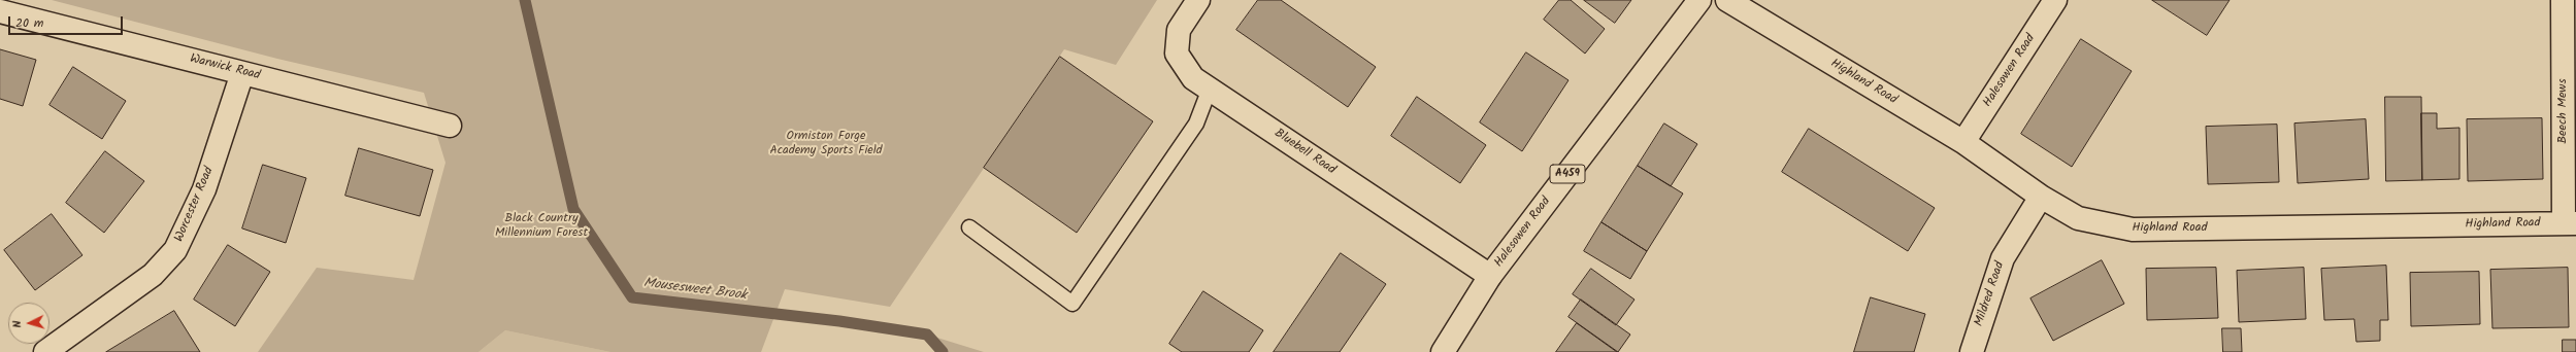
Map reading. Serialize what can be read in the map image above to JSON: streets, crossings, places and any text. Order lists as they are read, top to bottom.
{
  "streets": {
    "street": [
      "Warwick Road",
      "Halesowen Road",
      "Highland Road",
      "Beech Mews",
      "Bluebell Road",
      "A459",
      "Worcester Road",
      "Mildred Road"
    ]
  },
  "crossings": [
    ["Warwick Road", "Worcester Road"],
    ["Halesowen Road", "Highland Road"],
    ["Halesowen Road", "Bluebell Road"],
    ["Highland Road", "Beech Mews"],
    ["Highland Road", "Mildred Road"]
  ],
  "water": ["Mousesweet Brook"],
  "parks": ["Ormiston Forge Academy Sports Field", "Black Country Millennium Forest"],
  "scale_bar": "20 m",
  "north": "left"
}
